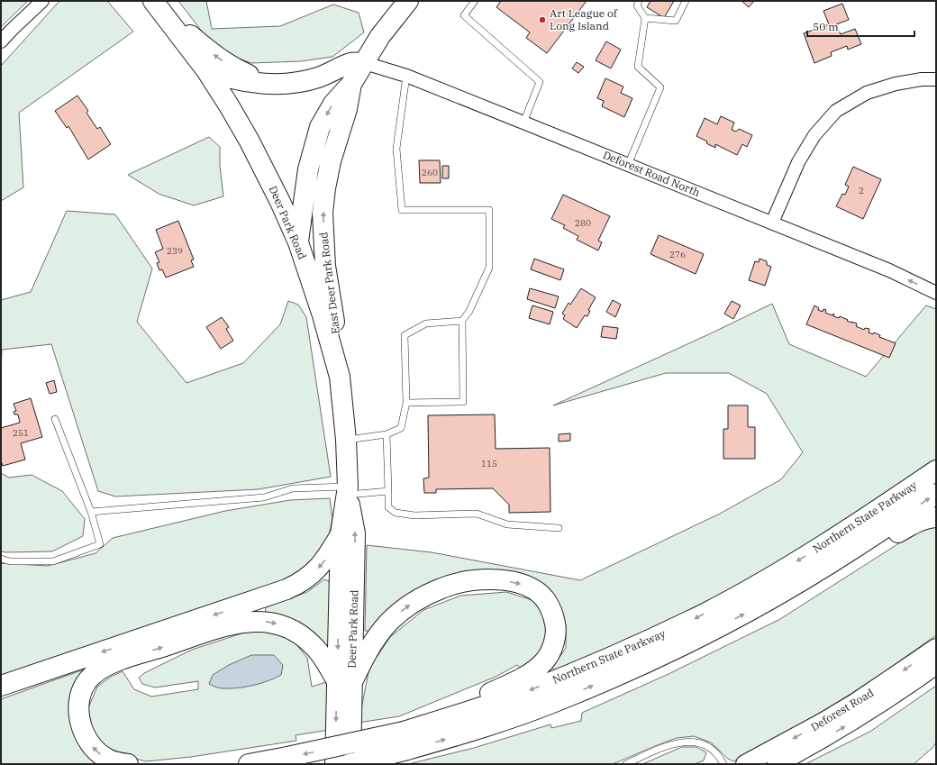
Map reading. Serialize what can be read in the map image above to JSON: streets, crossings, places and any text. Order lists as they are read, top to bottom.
{
  "streets": {
    "main road": ["Deer Park Road", "East Deer Park Road", "Northern State Parkway"],
    "street": ["Deforest Road North", "Deforest Road"]
  },
  "crossings": [
    ["Deforest Road North", "East Deer Park Road"],
    ["Deer Park Road", "East Deer Park Road"],
    ["Deer Park Road", "Northern State Parkway"]
  ],
  "places": ["Art League of Long Island"],
  "house_numbers": [
    "260",
    "2",
    "280",
    "239",
    "276",
    "251",
    "115"
  ],
  "scale_bar": "50 m"
}
